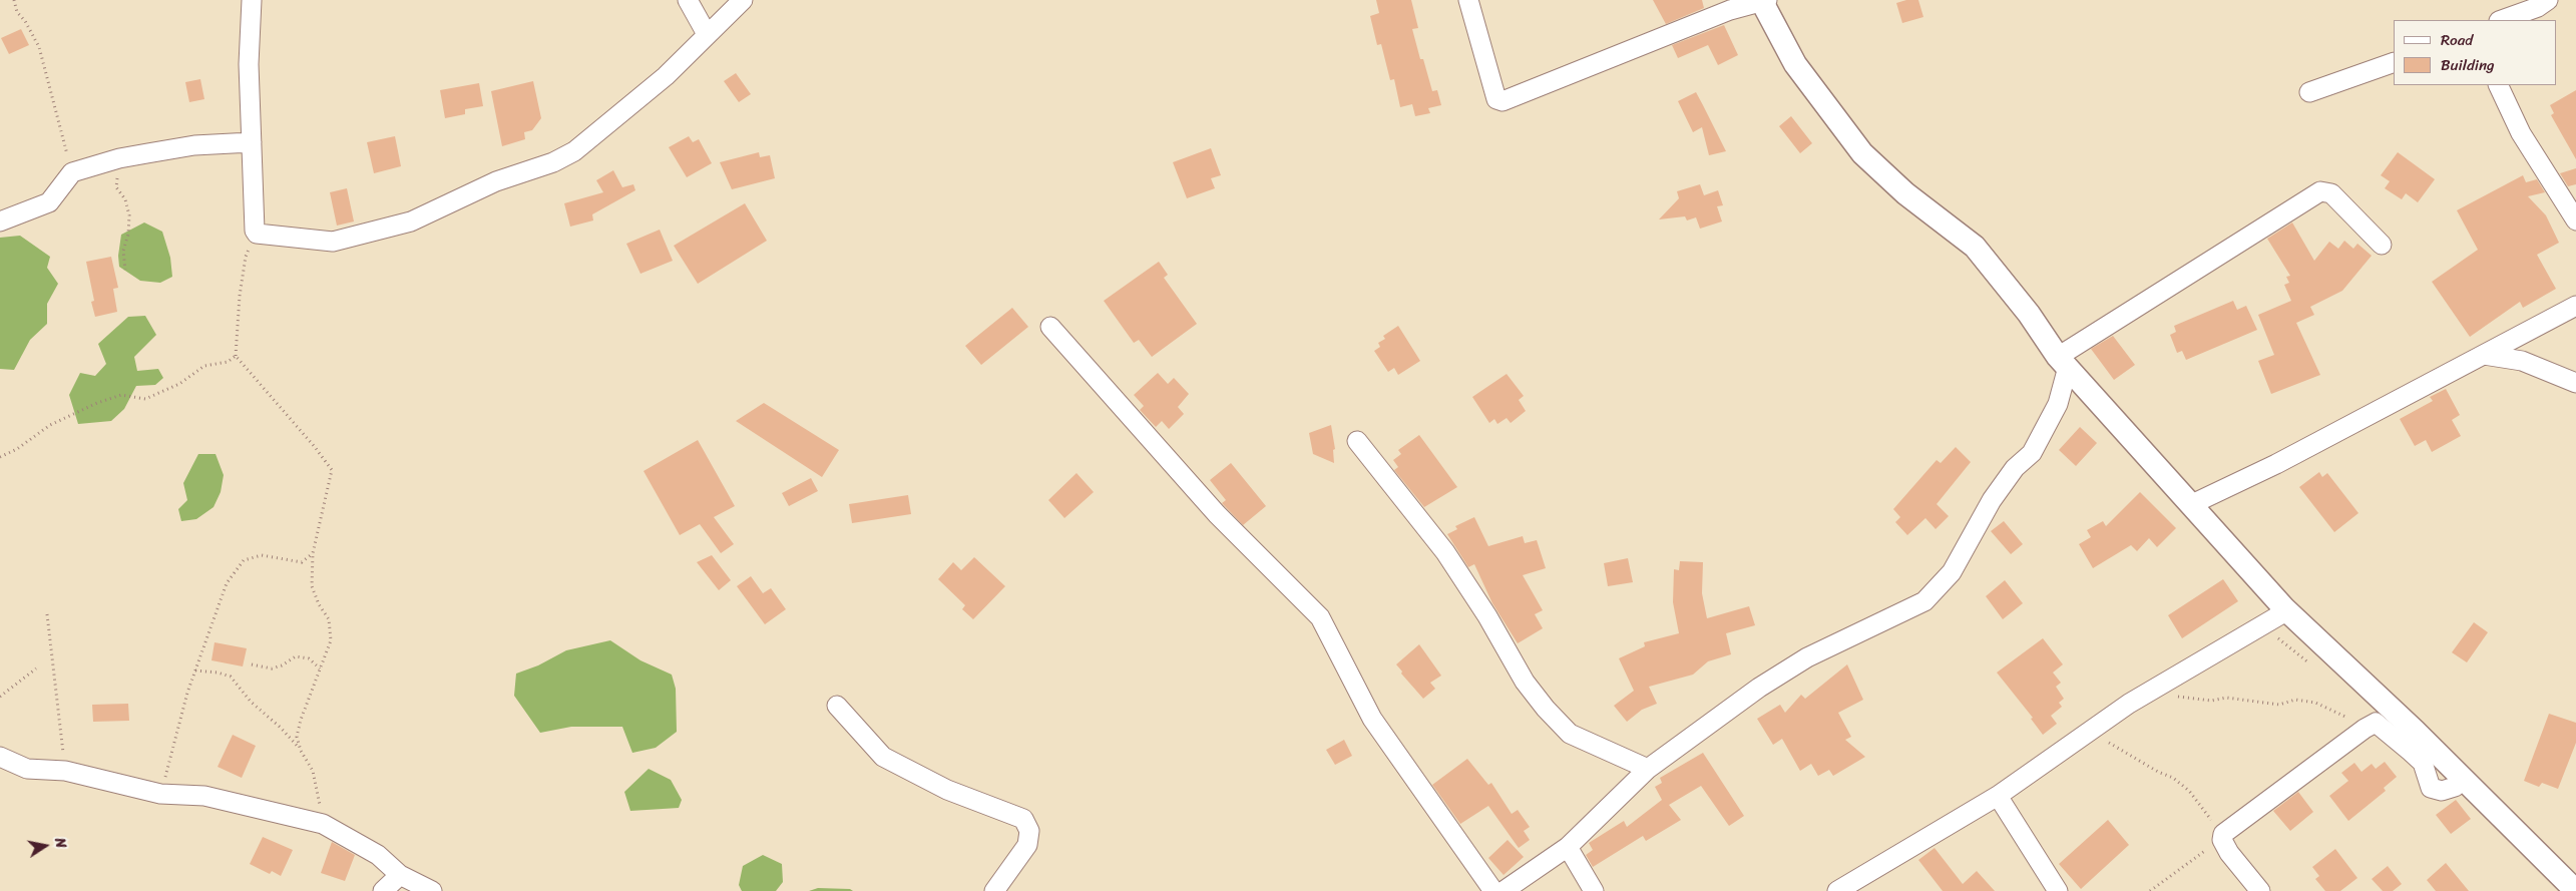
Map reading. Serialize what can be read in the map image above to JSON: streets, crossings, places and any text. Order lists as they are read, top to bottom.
{
  "legend": ["Road", "Building"],
  "north": "right"
}
